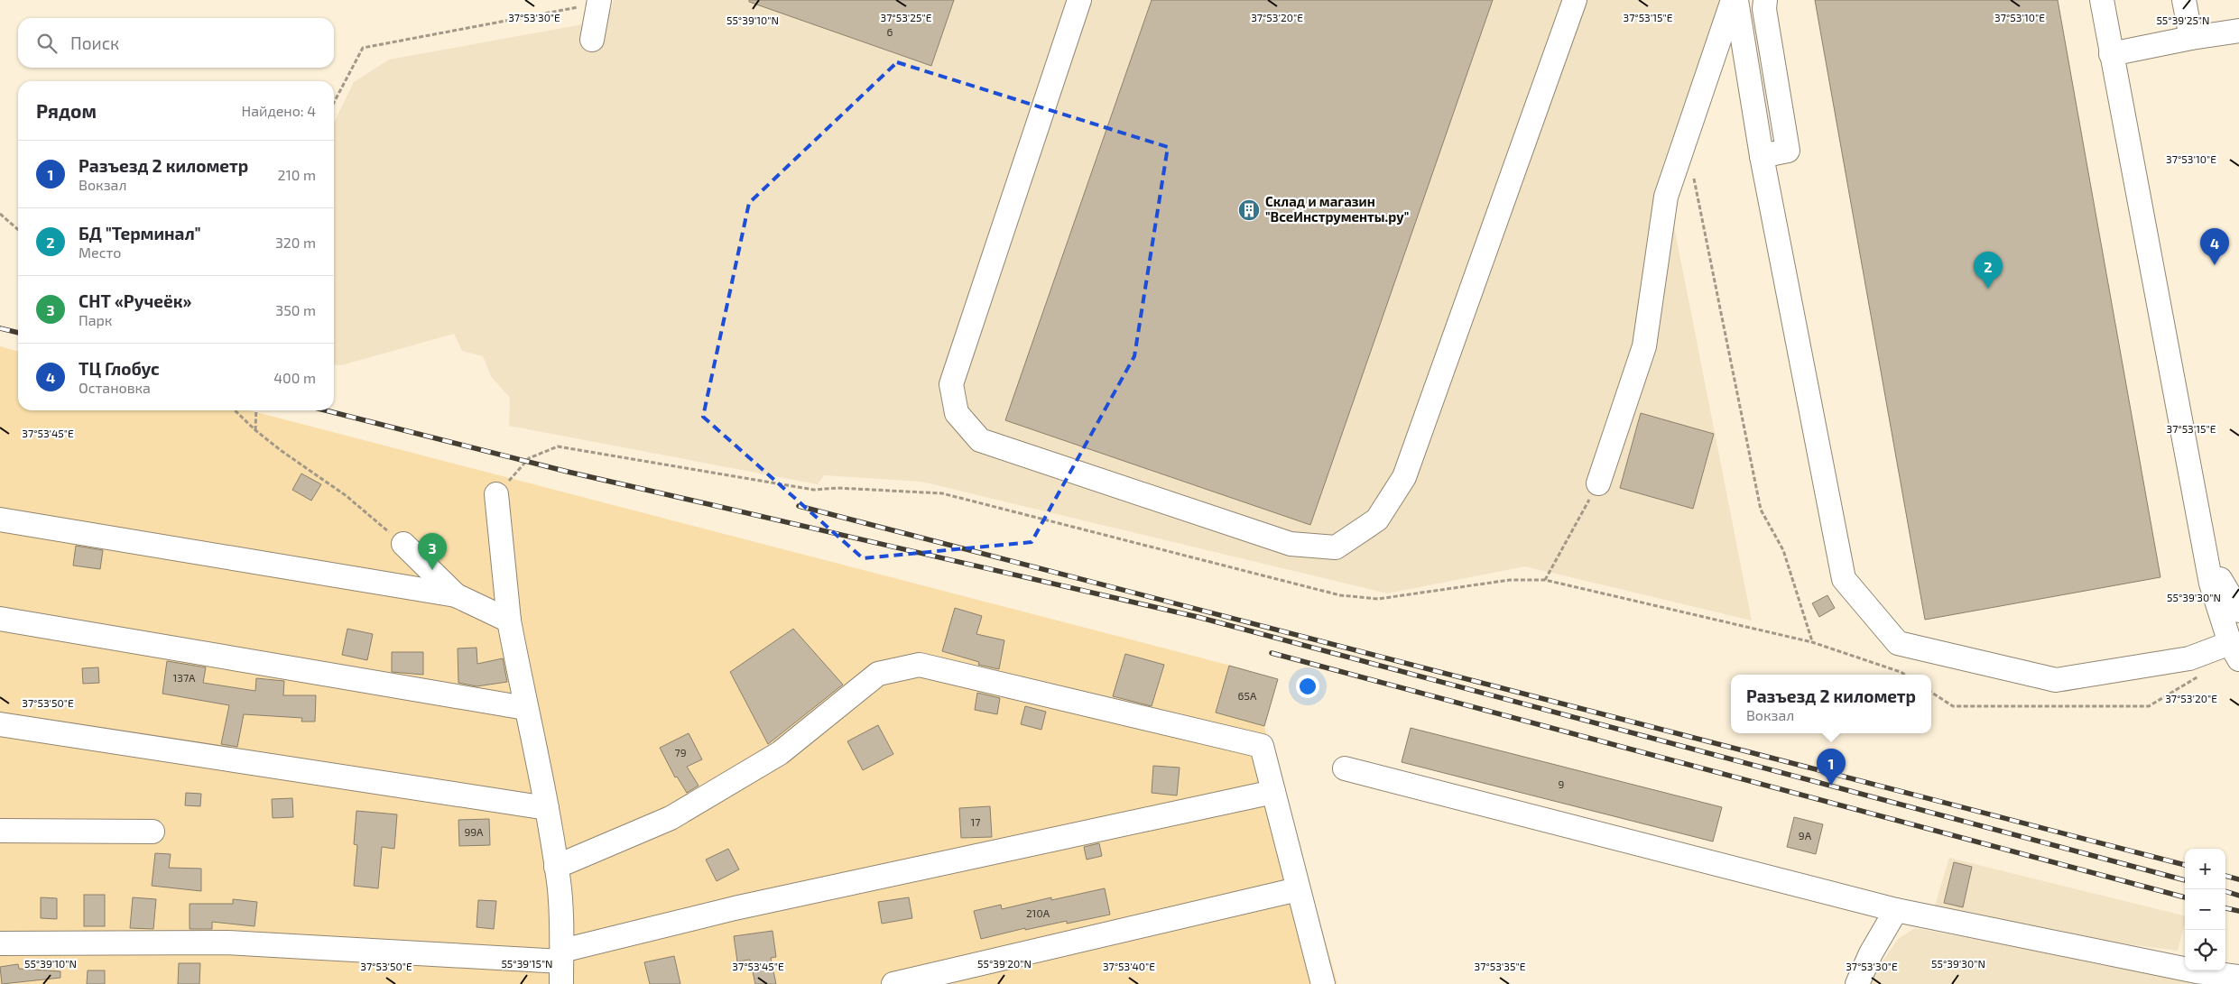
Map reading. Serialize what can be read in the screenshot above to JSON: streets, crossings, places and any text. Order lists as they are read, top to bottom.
{
  "places": {
    "building": ["Склад и магазин \"ВсеИнструменты.ру\""]
  },
  "house_numbers": [
    "6",
    "137А",
    "65А",
    "79",
    "9",
    "17",
    "99А",
    "9А",
    "210А"
  ],
  "page": {
    "search": "Поиск",
    "heading": ["Рядом", "Найдено: 4"],
    "list": [
      {
        "mark": "1",
        "name": "Разъезд 2 километр",
        "note": "Вокзал",
        "value": "210 m"
      },
      {
        "mark": "2",
        "name": "БД \"Терминал\"",
        "note": "Место",
        "value": "320 m"
      },
      {
        "mark": "3",
        "name": "СНТ «Ручеёк»",
        "note": "Парк",
        "value": "350 m"
      },
      {
        "mark": "4",
        "name": "ТЦ Глобус",
        "note": "Остановка",
        "value": "400 m"
      }
    ],
    "pins": [
      "4",
      "2",
      "3",
      "1"
    ],
    "popup": ["Разъезд 2 километр", "Вокзал"],
    "map_buttons": ["+", "−"]
  },
  "coordinates": [
    "37°53'30\"E",
    "37°53'25\"E",
    "37°53'20\"E",
    "37°53'15\"E",
    "37°53'10\"E",
    "55°39'25\"N",
    "55°39'10\"N",
    "37°53'45\"E",
    "55°39'30\"N",
    "37°53'50\"E",
    "55°39'15\"N",
    "55°39'20\"N",
    "37°53'40\"E",
    "37°53'35\"E"
  ]
}
